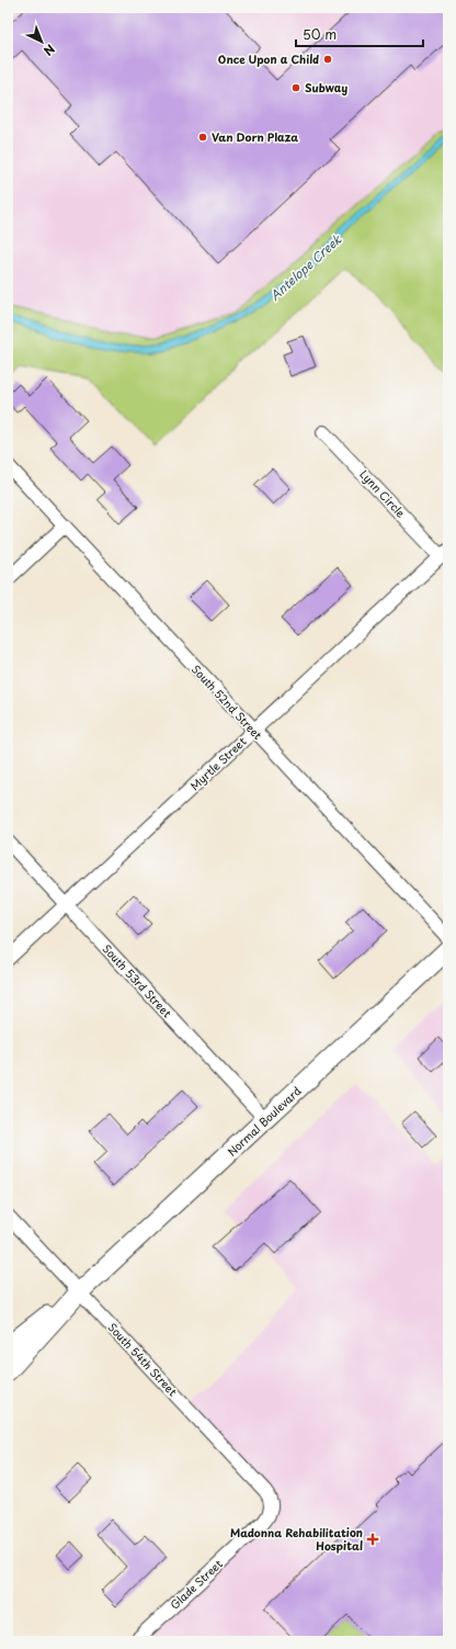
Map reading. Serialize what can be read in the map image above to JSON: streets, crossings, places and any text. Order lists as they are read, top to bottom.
{
  "streets": {
    "main road": ["Normal Boulevard"],
    "street": [
      "Lynn Circle",
      "South 52nd Street",
      "Myrtle Street",
      "South 53rd Street",
      "South 54th Street",
      "Glade Street"
    ]
  },
  "crossings": [
    ["Lynn Circle", "Myrtle Street"],
    ["South 52nd Street", "Myrtle Street"],
    ["Myrtle Street", "South 53rd Street"],
    ["South 53rd Street", "Normal Boulevard"],
    ["Normal Boulevard", "South 54th Street"],
    ["South 54th Street", "Glade Street"]
  ],
  "water": ["Antelope Creek"],
  "places": {
    "other": ["Once Upon a Child", "Subway", "Van Dorn Plaza"],
    "health": ["Madonna Rehabilitation Hospital"]
  },
  "scale_bar": "50 m",
  "north": "bottom right"
}
